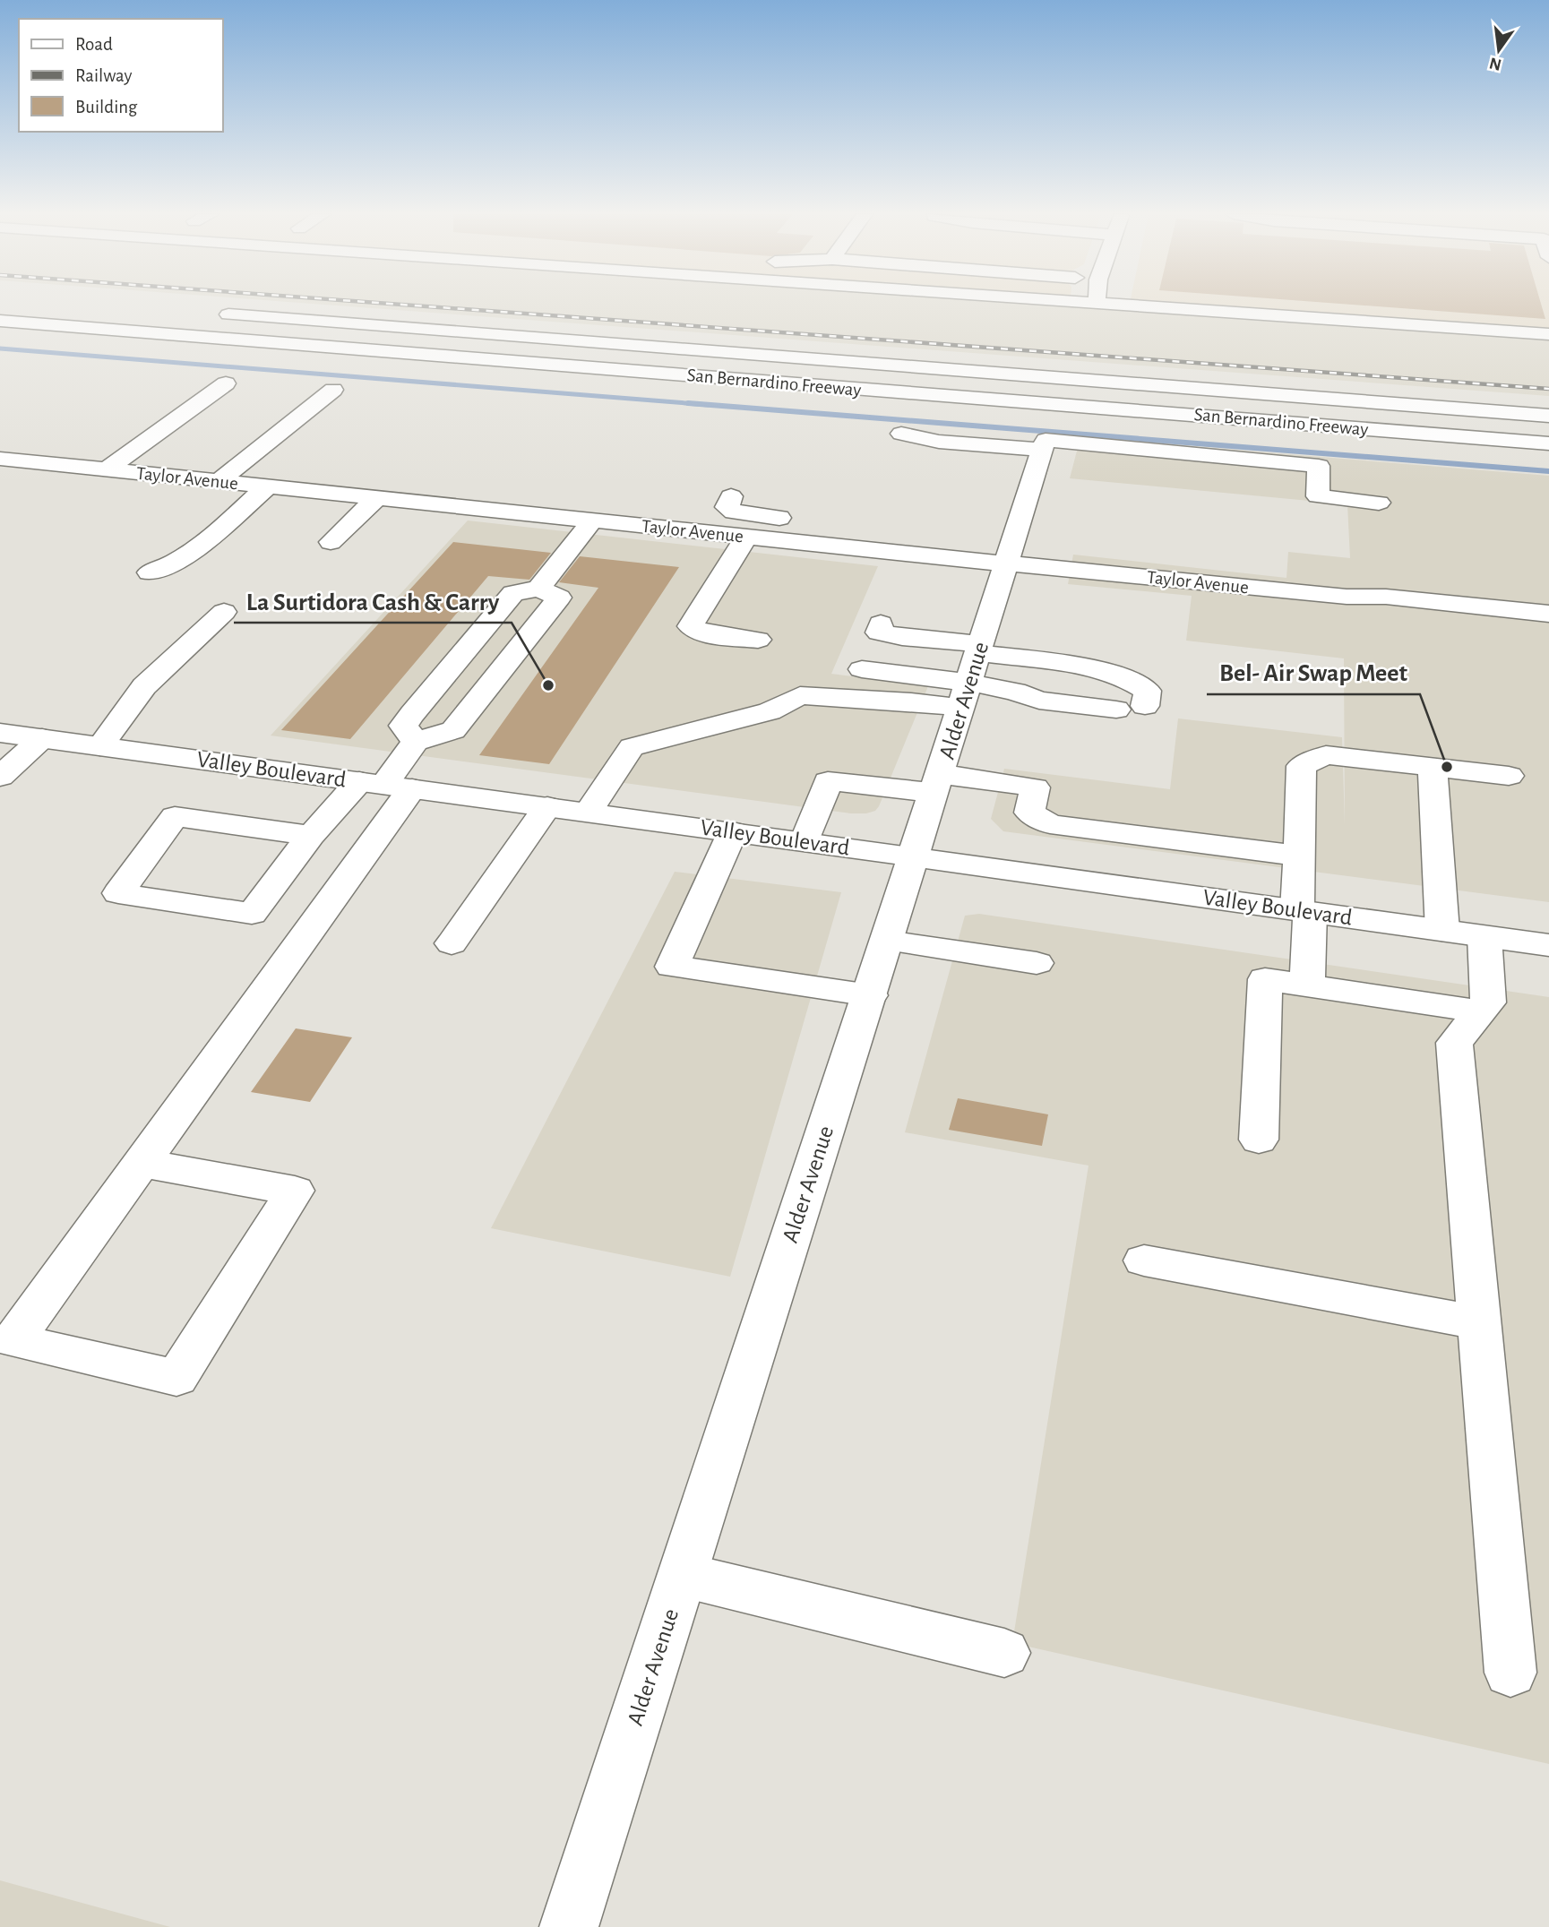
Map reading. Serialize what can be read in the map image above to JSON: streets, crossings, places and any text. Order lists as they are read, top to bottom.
{
  "streets": {
    "main road": [
      "San Bernardino Freeway",
      "Taylor Avenue",
      "Alder Avenue",
      "Valley Boulevard"
    ]
  },
  "crossings": [
    ["Taylor Avenue", "Alder Avenue"],
    ["Alder Avenue", "Valley Boulevard"]
  ],
  "places": ["La Surtidora Cash & Carry", "Bel- Air Swap Meet"],
  "legend": ["Road", "Railway", "Building"],
  "north": "bottom"
}
